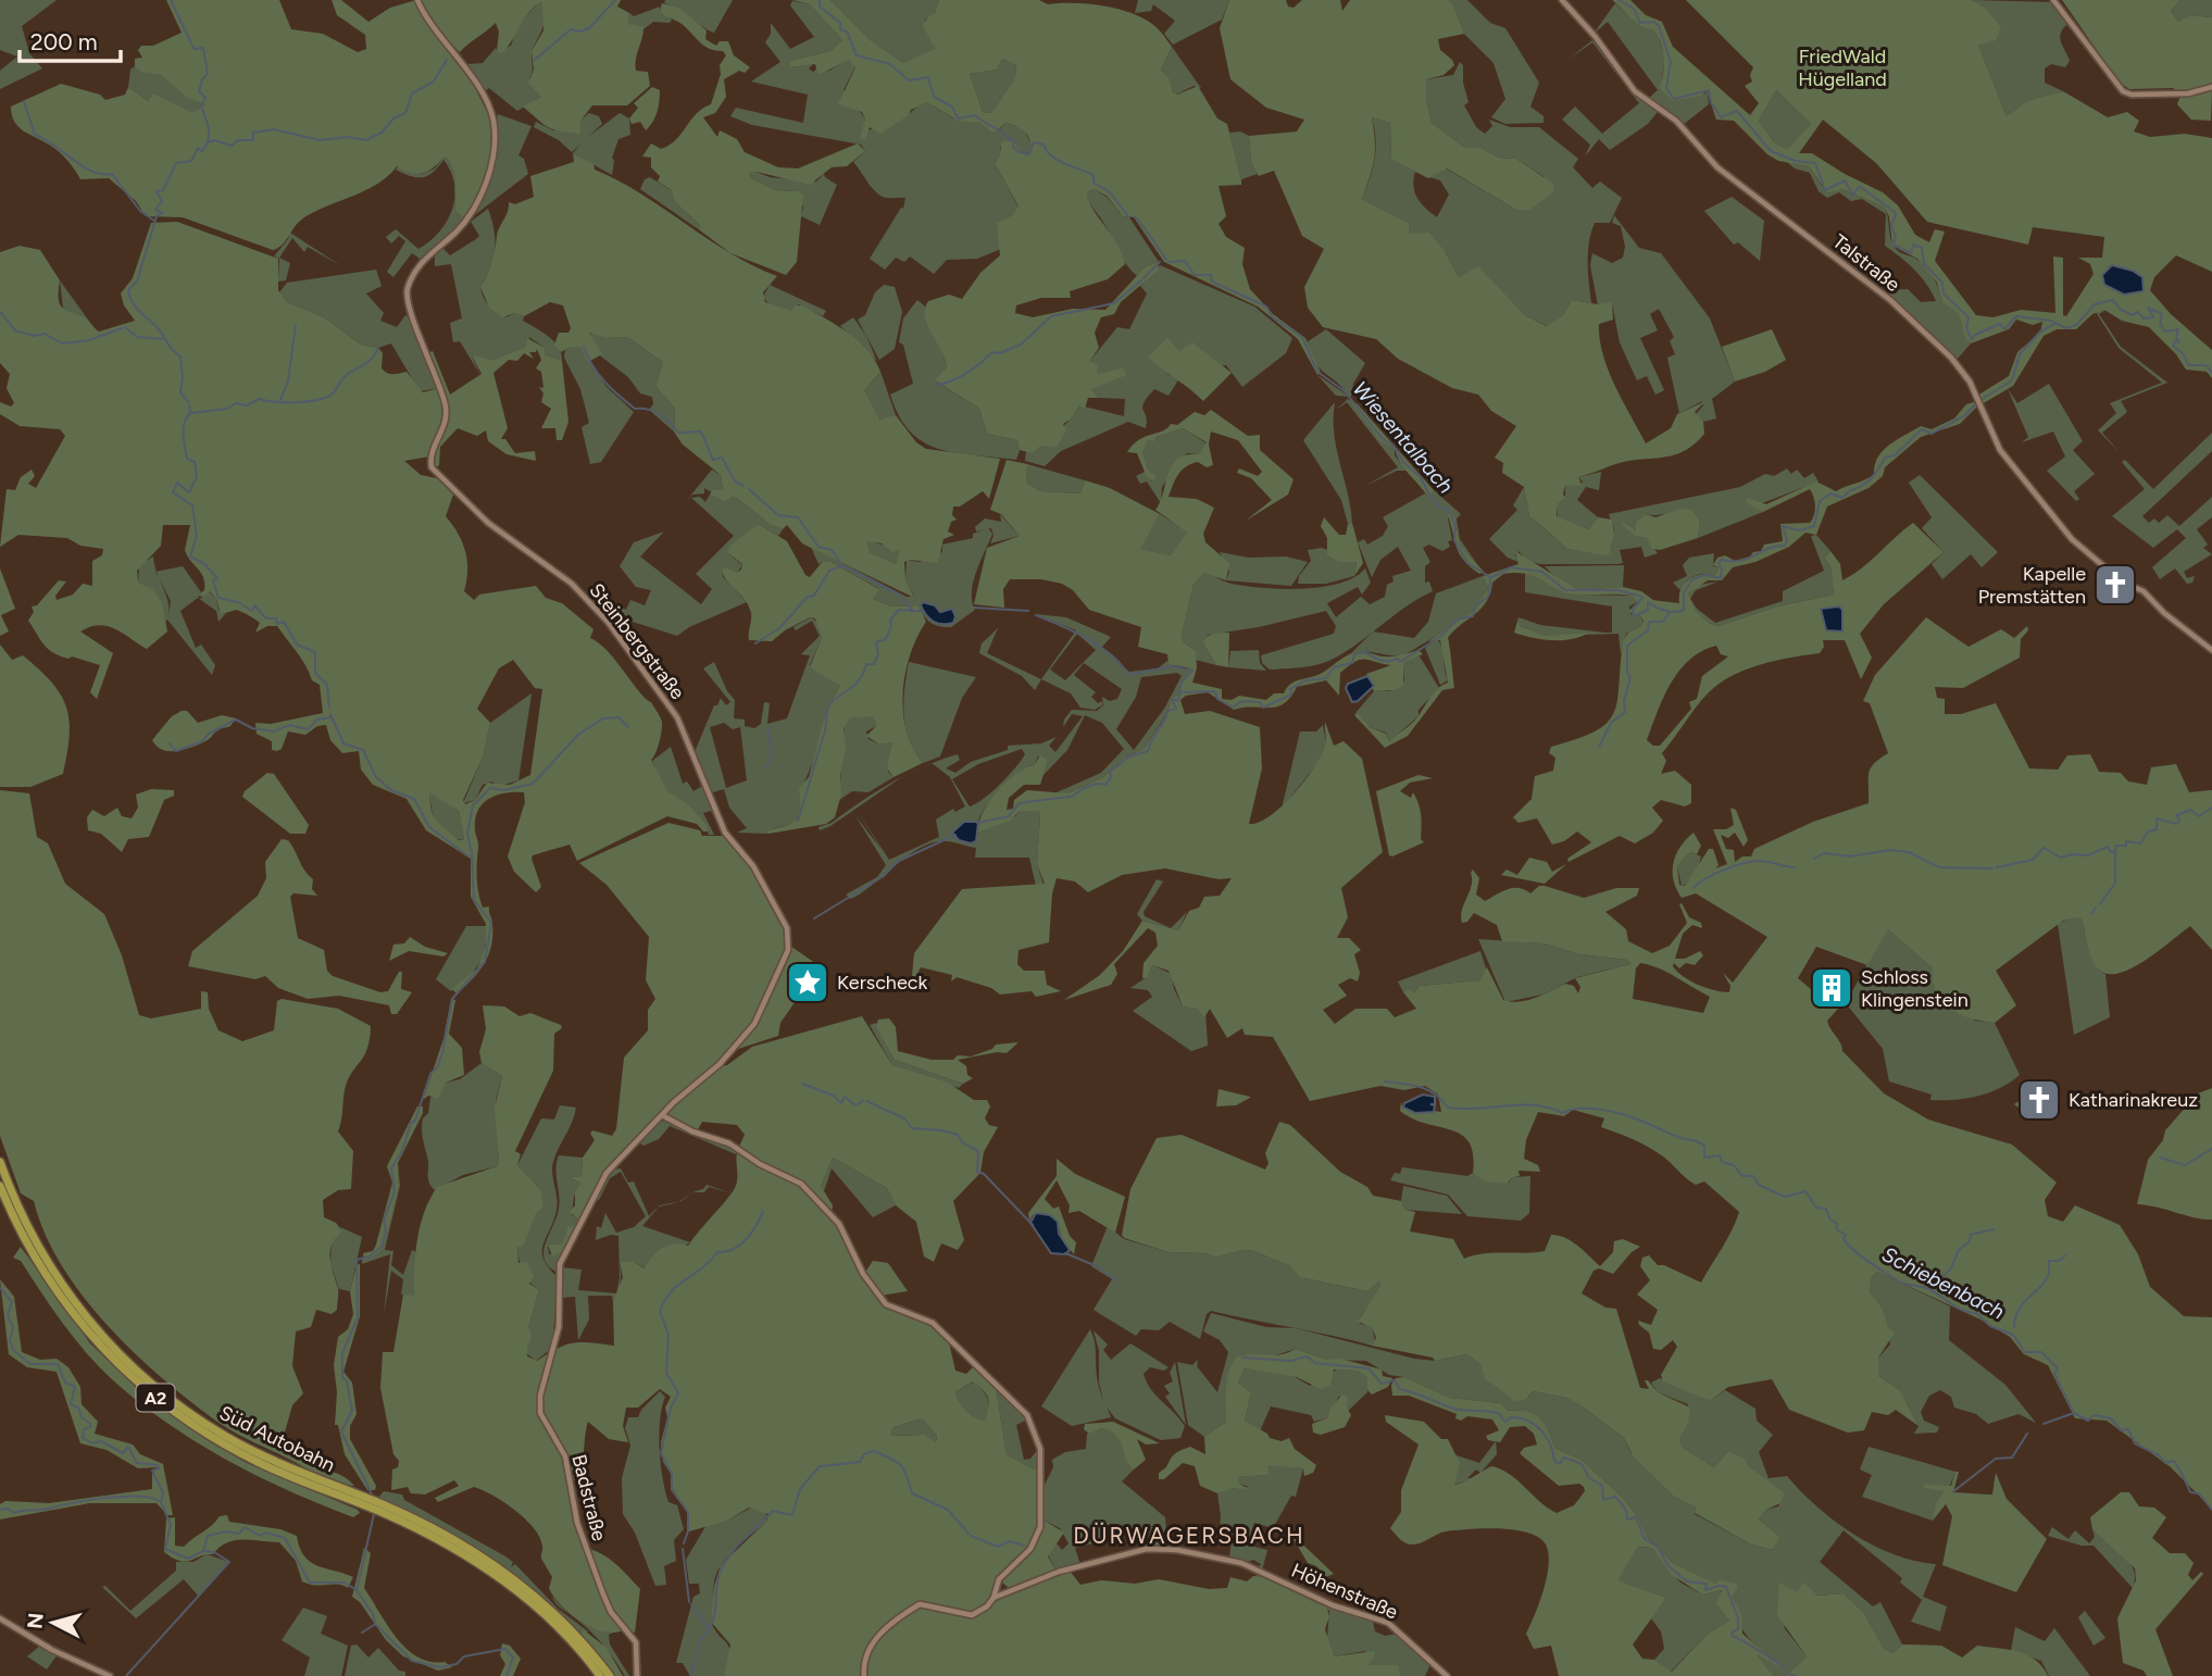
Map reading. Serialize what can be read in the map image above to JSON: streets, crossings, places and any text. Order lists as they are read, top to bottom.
{
  "streets": {
    "highway": ["A2", "Süd Autobahn"],
    "street": [
      "Talstraße",
      "Steinbergstraße",
      "Badstraße",
      "Höhenstraße"
    ]
  },
  "crossings": [
    ["Steinbergstraße", "Badstraße"]
  ],
  "districts": ["DÜRWAGERSBACH"],
  "water": ["Wiesentalbach", "Schiebenbach"],
  "parks": ["FriedWald Hügelland"],
  "places": {
    "church": ["Kapelle Premstätten", "Katharinakreuz"],
    "place": ["Kerscheck"],
    "building": ["Schloss Klingenstein"]
  },
  "scale_bar": "200 m",
  "north": "left"
}
